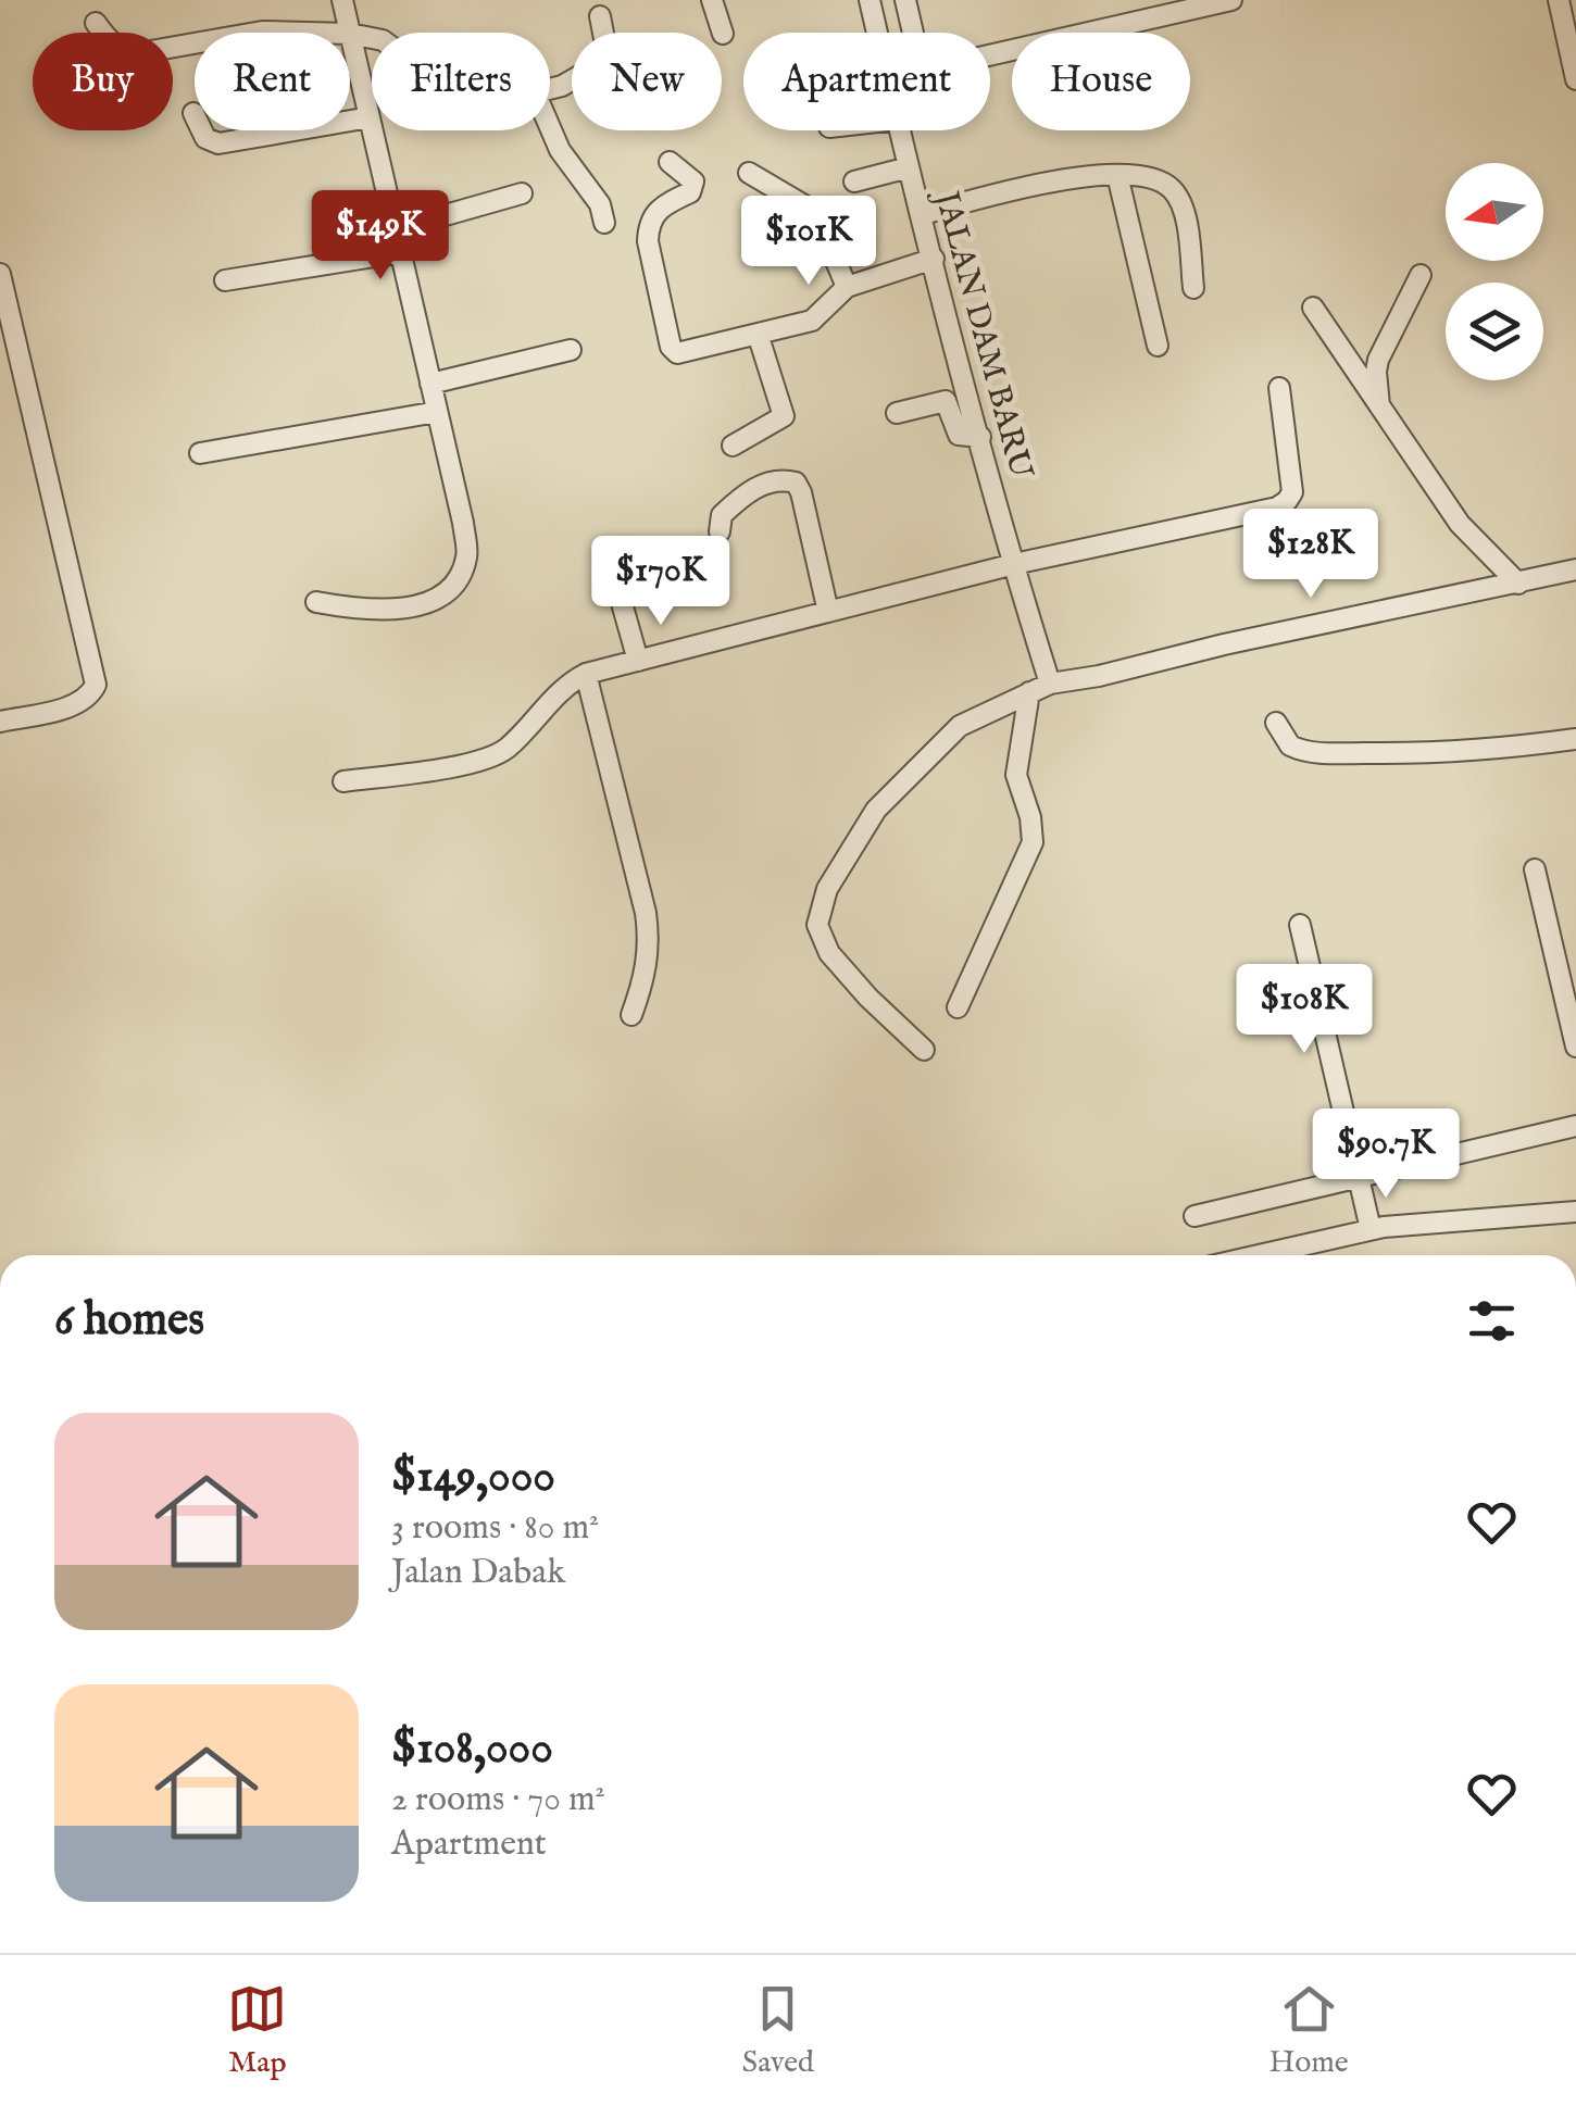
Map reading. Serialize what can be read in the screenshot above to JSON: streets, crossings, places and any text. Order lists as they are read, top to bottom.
{
  "streets": {
    "street": ["JALAN DAM BARU"]
  },
  "north": "left",
  "page": {
    "chip": [
      "Buy",
      "Rent",
      "Filters",
      "New",
      "Apartment",
      "House"
    ],
    "price": [
      "$149K",
      "$101K",
      "$128K",
      "$170K",
      "$108K",
      "$90.7K"
    ],
    "heading": "6 homes",
    "list": [
      {
        "name": "$149,000",
        "note": "3 rooms · 80 m² · Jalan Dabak"
      },
      {
        "name": "$108,000",
        "note": "2 rooms · 70 m² · Apartment"
      }
    ],
    "tabs": ["Map", "Saved", "Home"]
  }
}
